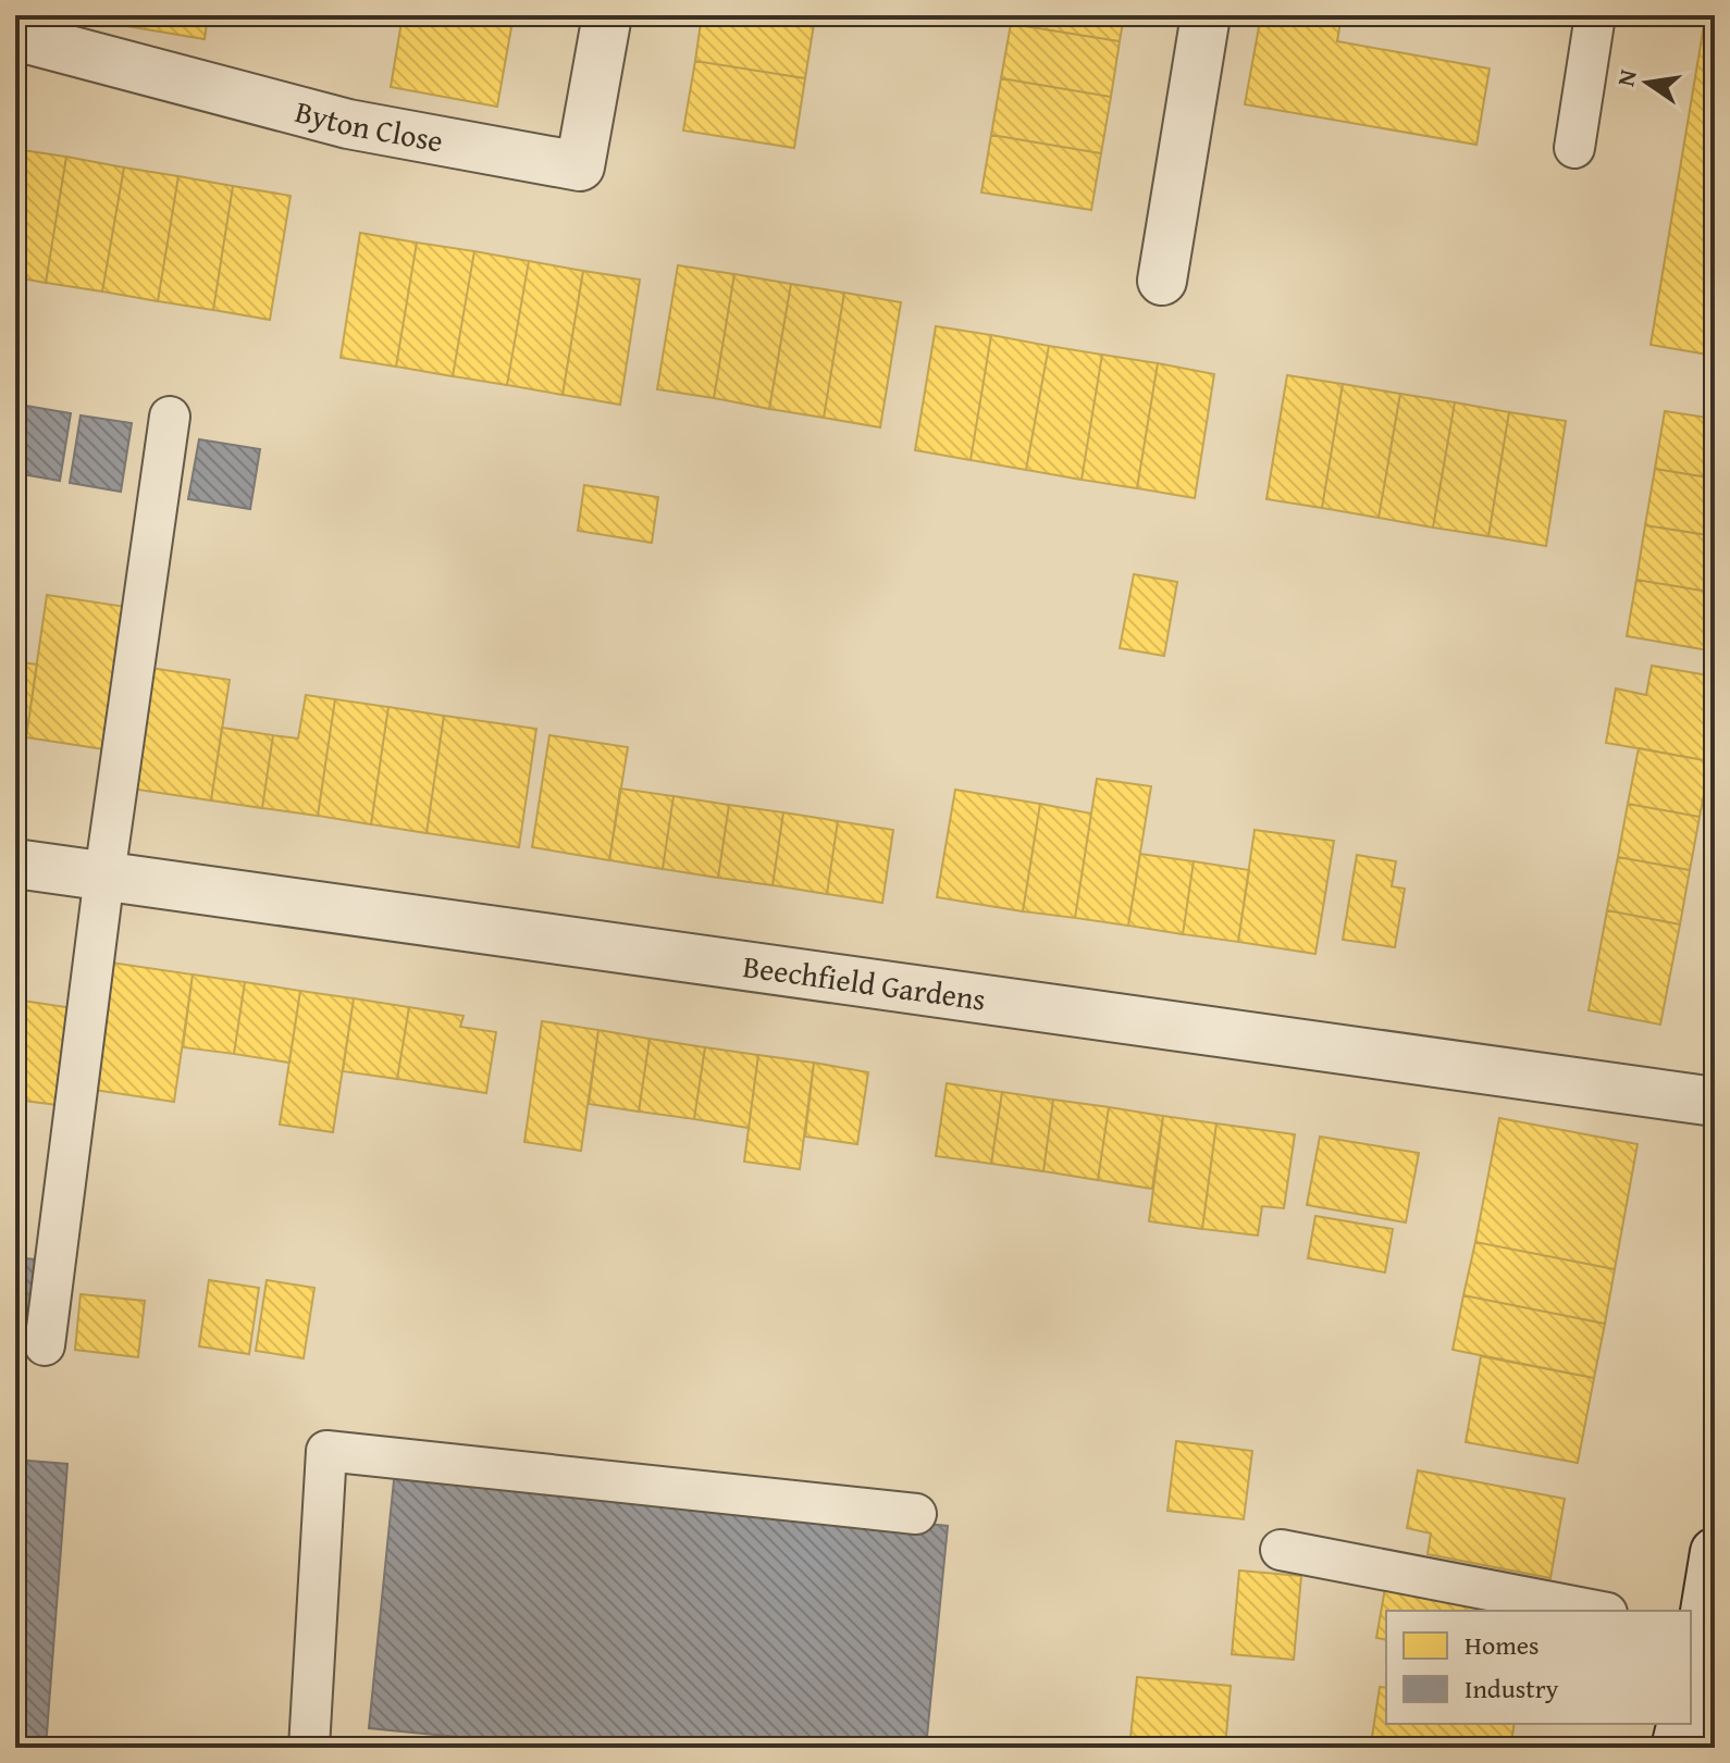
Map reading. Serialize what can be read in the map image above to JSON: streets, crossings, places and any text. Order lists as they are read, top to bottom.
{
  "streets": {
    "street": ["Byton Close", "Beechfield Gardens"]
  },
  "legend": ["Homes", "Industry"],
  "north": "left"
}
